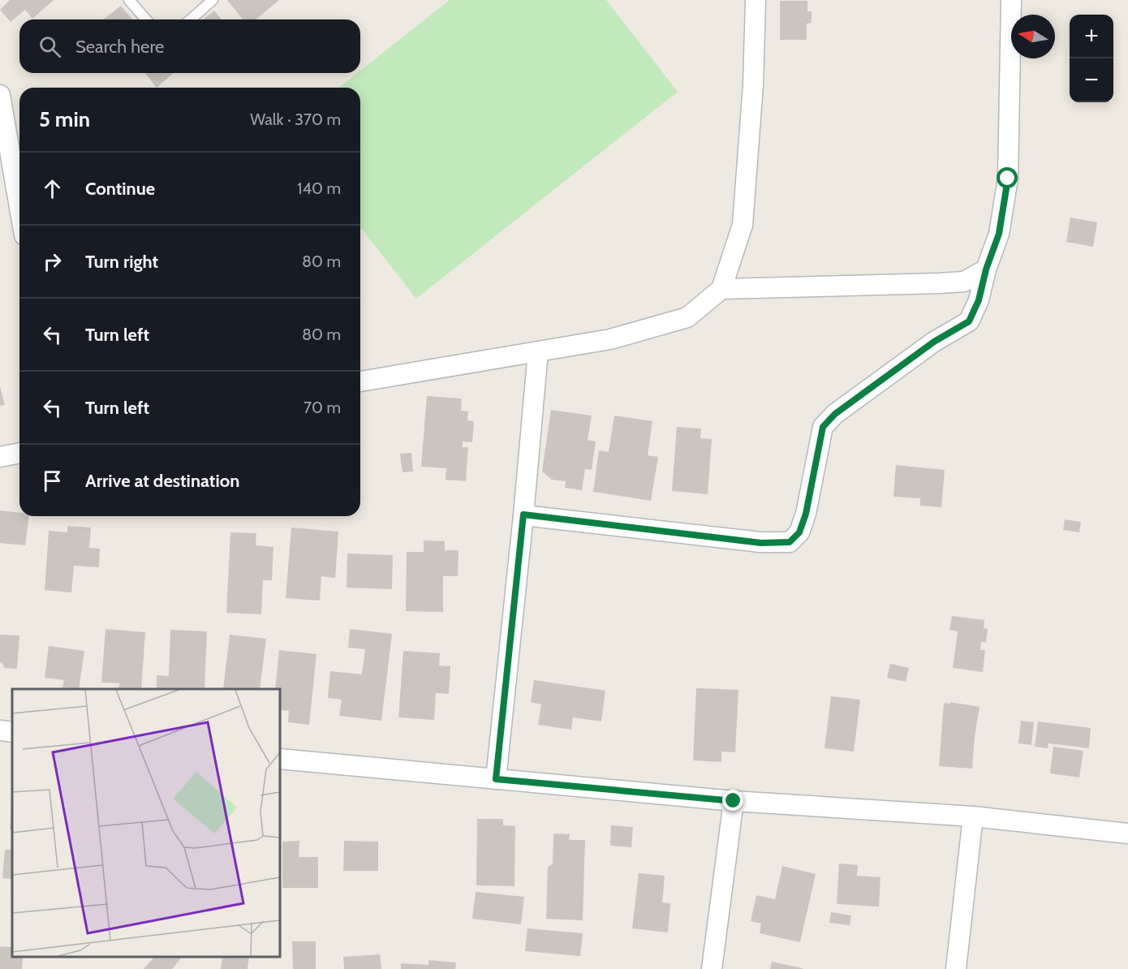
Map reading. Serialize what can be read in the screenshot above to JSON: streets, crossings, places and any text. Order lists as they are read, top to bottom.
{
  "north": "left",
  "page": {
    "map_buttons": ["+", "−"],
    "search": "Search here",
    "heading": ["5 min", "Walk · 370 m"],
    "list": [
      ["Continue", "140 m"],
      ["Turn right", "80 m"],
      ["Turn left", "80 m"],
      ["Turn left", "70 m"],
      "Arrive at destination"
    ]
  }
}
